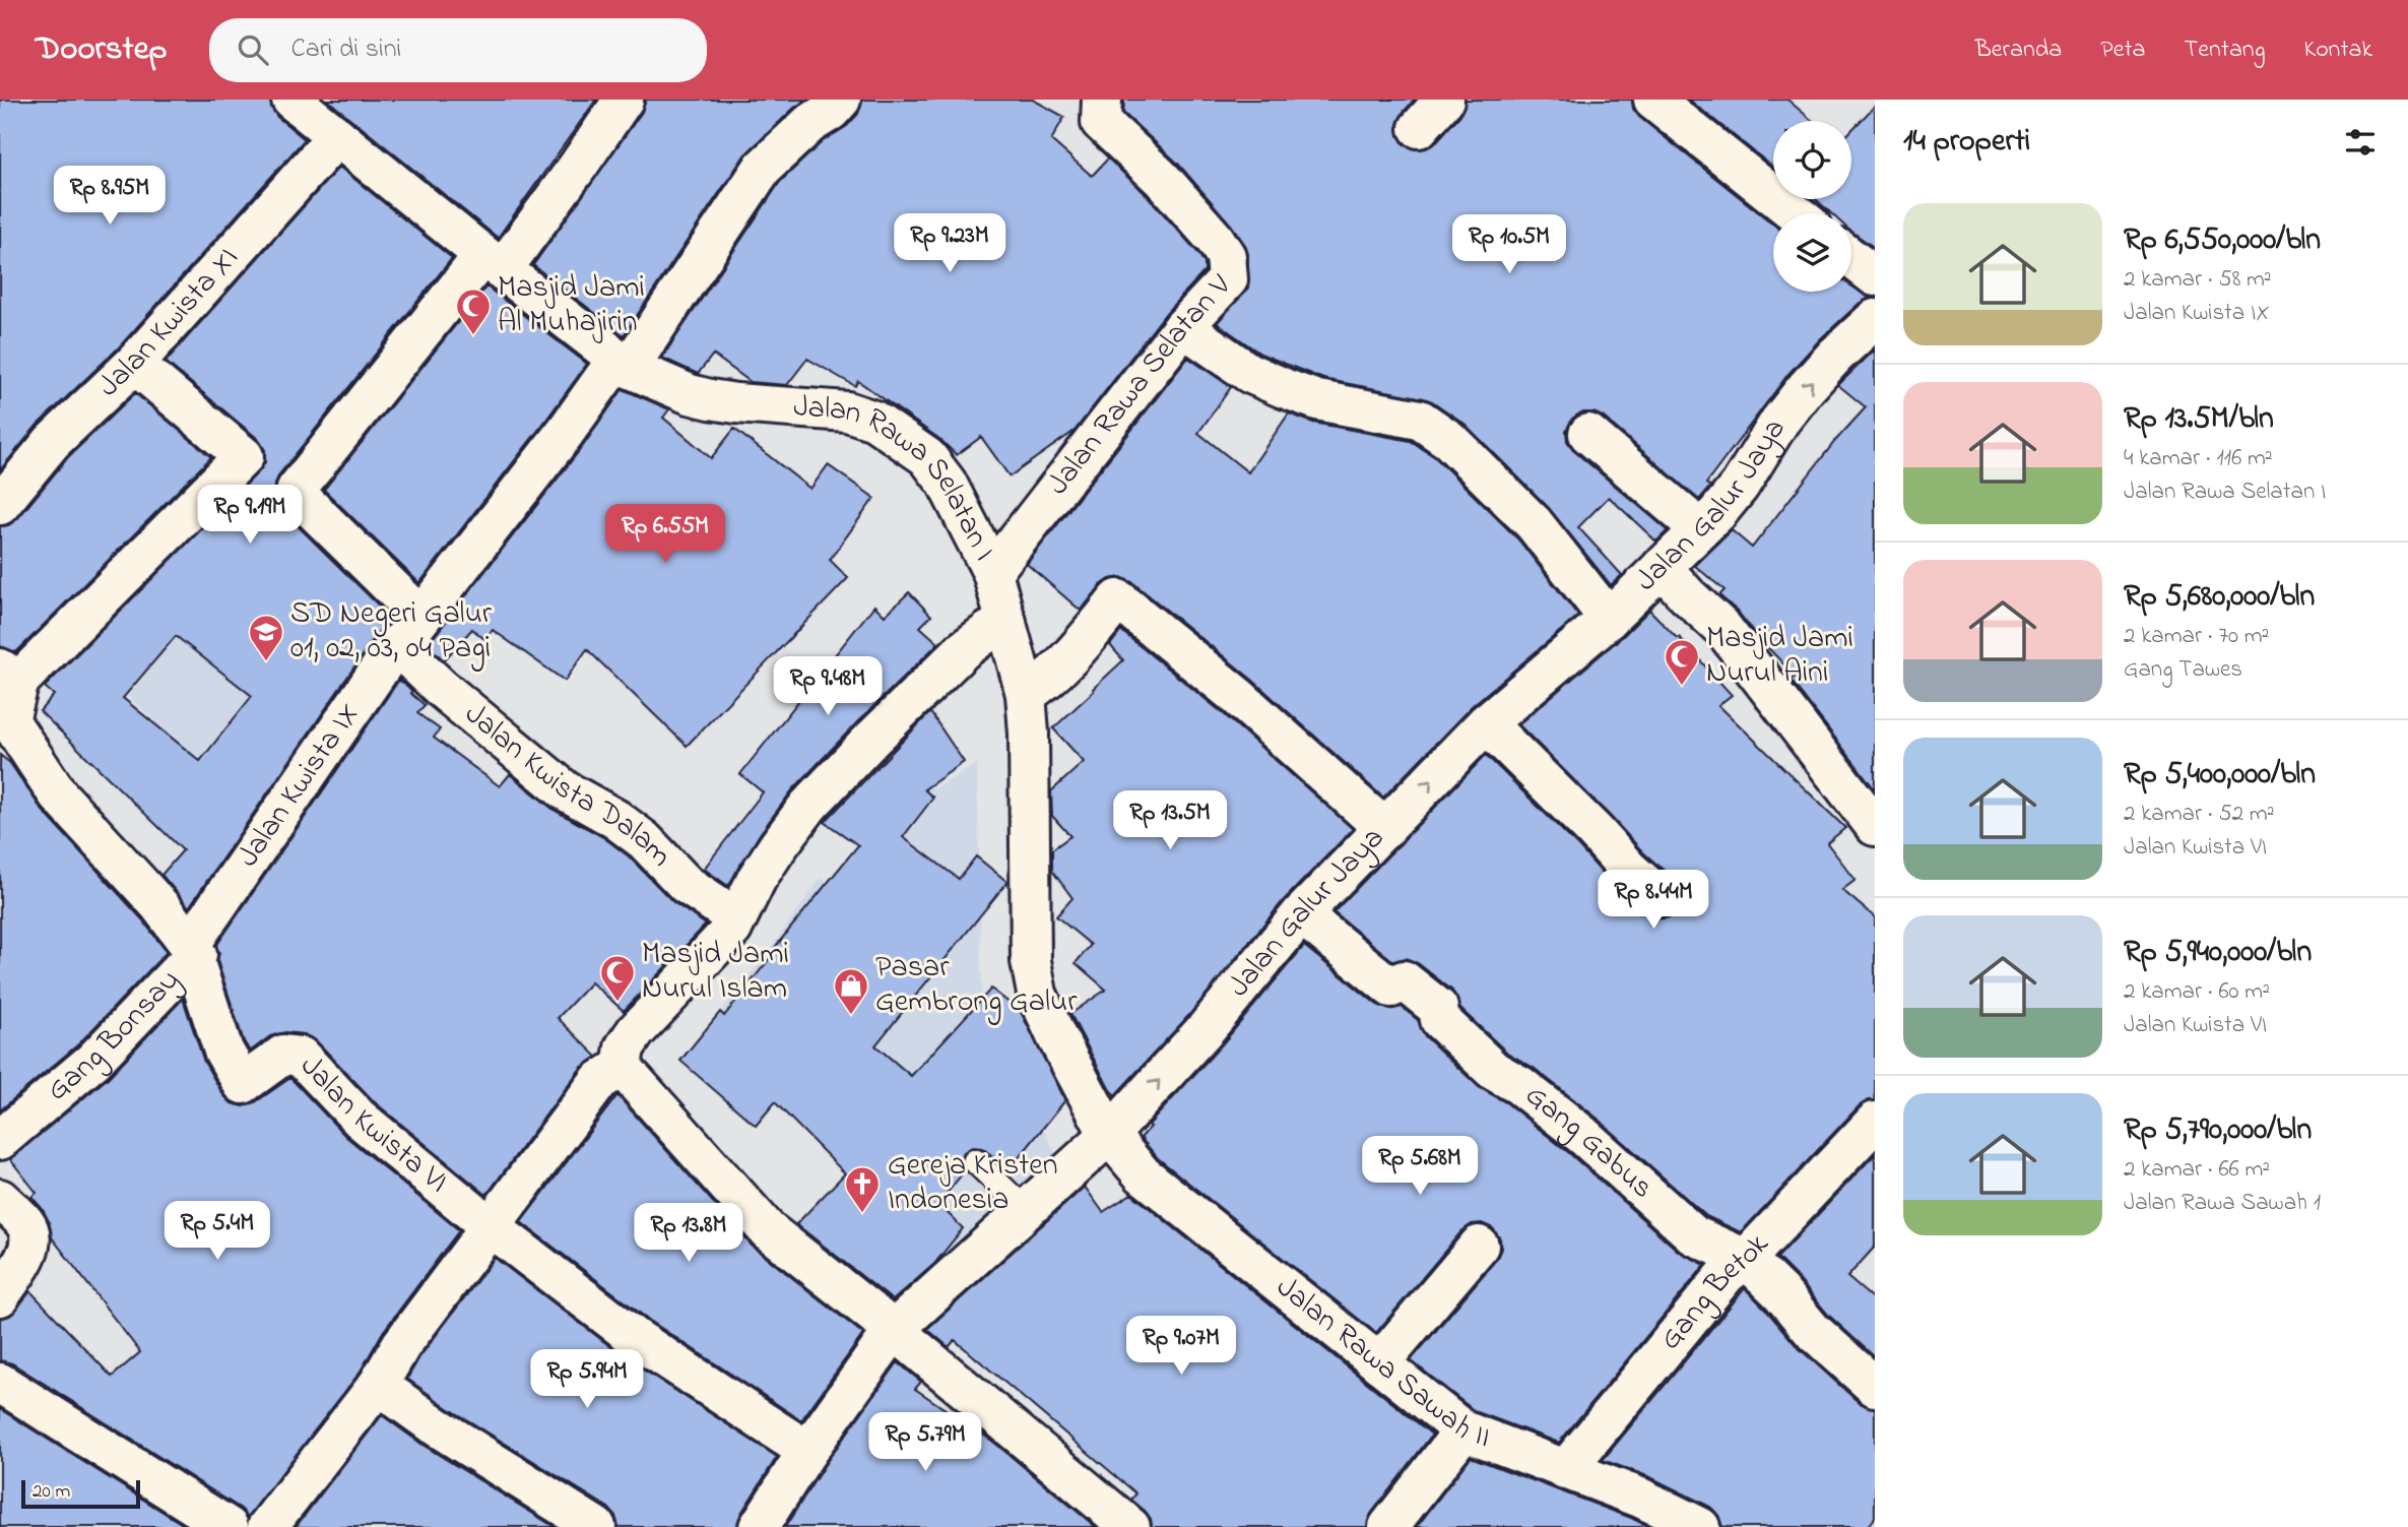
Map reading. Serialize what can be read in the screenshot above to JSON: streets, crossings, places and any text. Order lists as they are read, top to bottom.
{
  "streets": {
    "street": [
      "Jalan Kwista XI",
      "Jalan Rawa Selatan V",
      "Jalan Rawa Selatan I",
      "Jalan Galur Jaya",
      "Jalan Kwista IX",
      "Jalan Kwista Dalam",
      "Gang Bonsay",
      "Jalan Kwista VI",
      "Gang Gabus",
      "Gang Betok",
      "Jalan Rawa Sawah II"
    ]
  },
  "crossings": [
    ["Jalan Kwista XI", "Jalan Rawa Selatan I"],
    ["Jalan Rawa Selatan V", "Jalan Rawa Selatan I"],
    ["Jalan Rawa Selatan I", "Jalan Galur Jaya"],
    ["Jalan Rawa Selatan I", "Jalan Kwista IX"],
    ["Jalan Rawa Selatan I", "Jalan Rawa Sawah II"],
    ["Jalan Galur Jaya", "Jalan Kwista VI"],
    ["Jalan Galur Jaya", "Gang Gabus"],
    ["Jalan Galur Jaya", "Jalan Rawa Sawah II"],
    ["Jalan Kwista IX", "Jalan Kwista Dalam"],
    ["Jalan Kwista IX", "Gang Bonsay"],
    ["Jalan Kwista IX", "Jalan Kwista VI"],
    ["Gang Bonsay", "Jalan Kwista VI"],
    ["Gang Gabus", "Gang Betok"],
    ["Gang Betok", "Jalan Rawa Sawah II"]
  ],
  "one_way": ["Jalan Galur Jaya"],
  "places": {
    "mosque": ["Masjid Jami Al Muhajirin", "Masjid Jami Nurul Aini", "Masjid Jami Nurul Islam"],
    "school or university": ["SD Negeri Galur 01, 02, 03, 04 Pagi"],
    "shop": ["Pasar Gembrong Galur"],
    "church": ["Gereja Kristen Indonesia"]
  },
  "scale_bar": "20 m",
  "page": {
    "header": "Doorstep",
    "search": "Cari di sini",
    "nav": [
      "Beranda",
      "Peta",
      "Tentang",
      "Kontak"
    ],
    "heading": "14 properti",
    "price": [
      "Rp 8.95M",
      "Rp 9.23M",
      "Rp 10.5M",
      "Rp 9.19M",
      "Rp 6.55M",
      "Rp 9.48M",
      "Rp 13.5M",
      "Rp 8.44M",
      "Rp 5.68M",
      "Rp 5.4M",
      "Rp 13.8M",
      "Rp 9.07M",
      "Rp 5.94M",
      "Rp 5.79M"
    ],
    "list": [
      {
        "name": "Rp 6,550,000/bln",
        "note": "2 kamar · 58 m² · Jalan Kwista IX"
      },
      {
        "name": "Rp 13.5M/bln",
        "note": "4 kamar · 116 m² · Jalan Rawa Selatan I"
      },
      {
        "name": "Rp 5,680,000/bln",
        "note": "2 kamar · 70 m² · Gang Tawes"
      },
      {
        "name": "Rp 5,400,000/bln",
        "note": "2 kamar · 52 m² · Jalan Kwista VI"
      },
      {
        "name": "Rp 5,940,000/bln",
        "note": "2 kamar · 60 m² · Jalan Kwista VI"
      },
      {
        "name": "Rp 5,790,000/bln",
        "note": "2 kamar · 66 m² · Jalan Rawa Sawah 1"
      }
    ],
    "scale": "20 m"
  }
}
